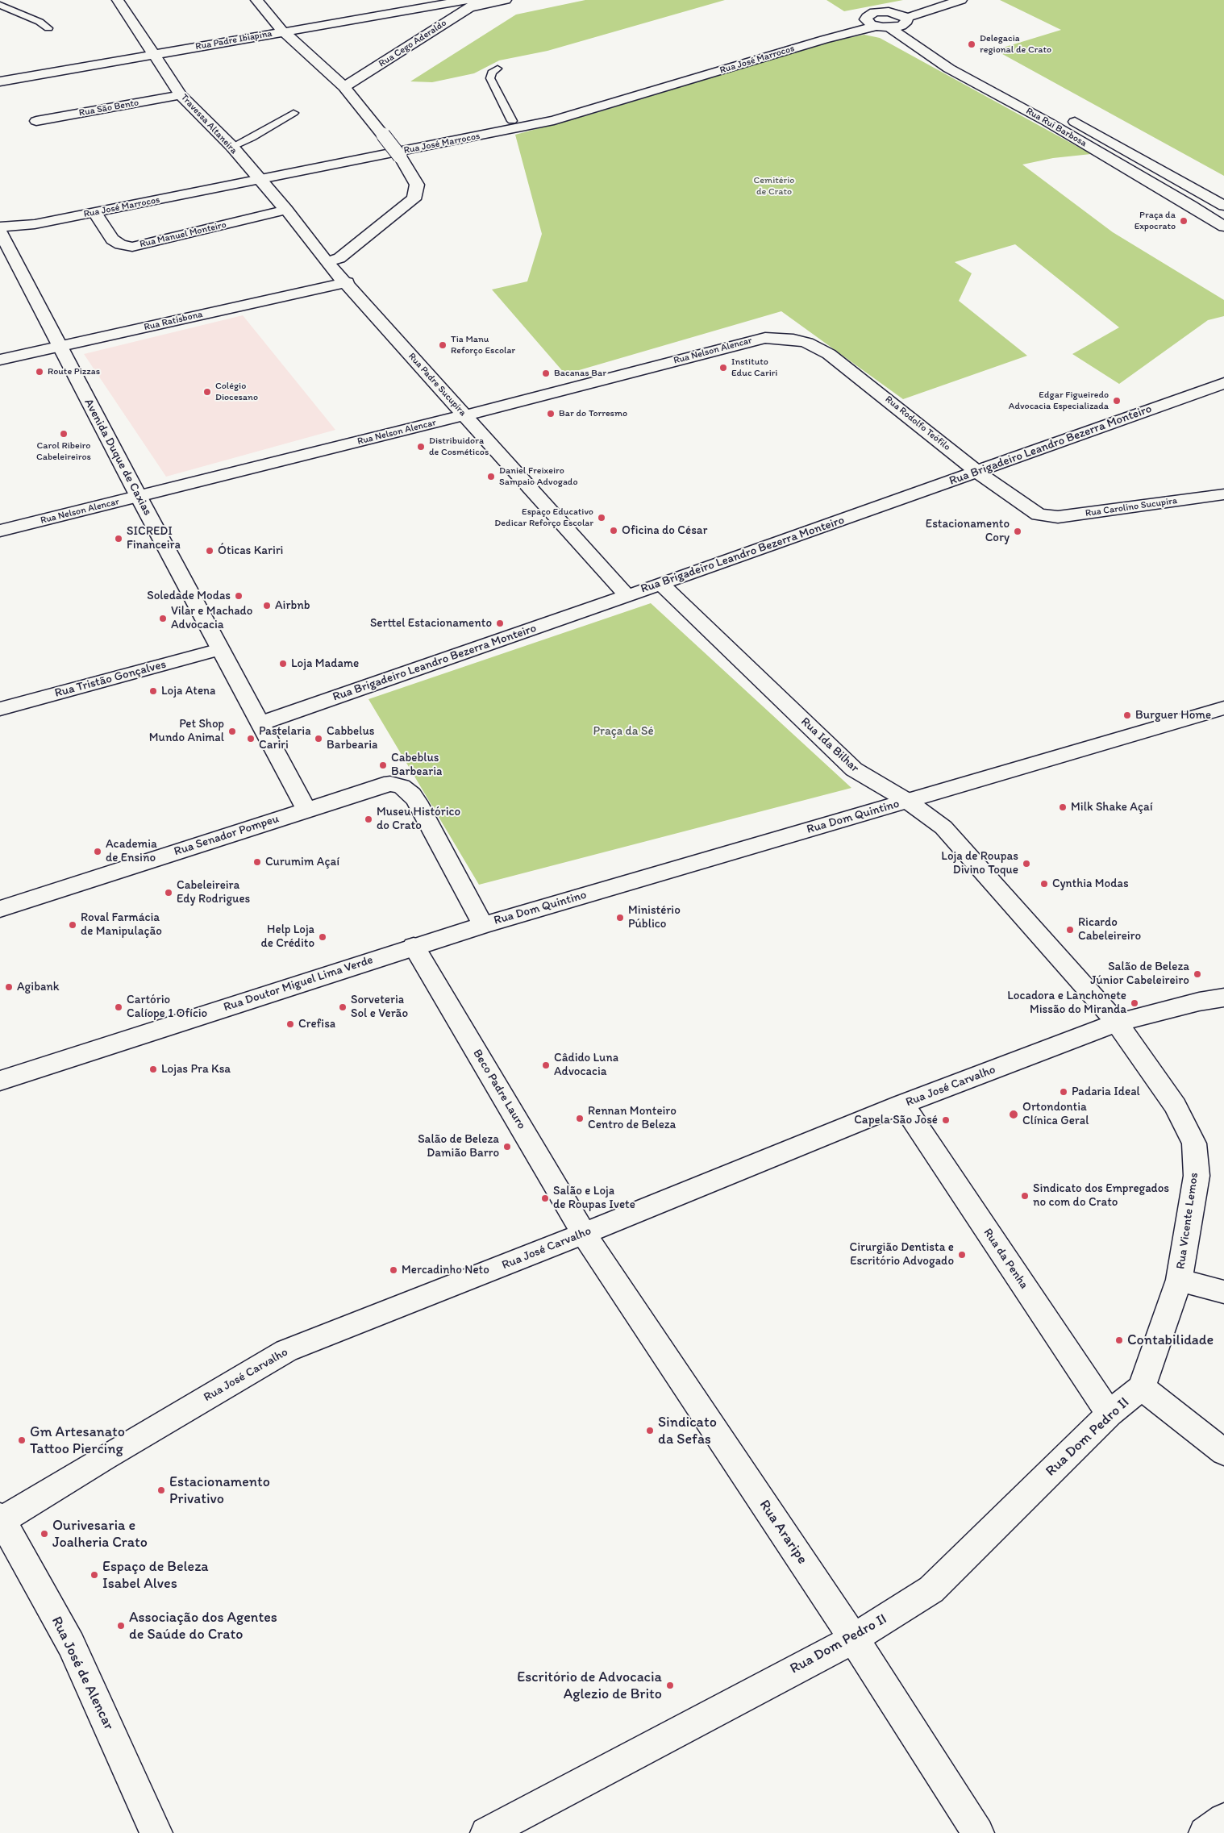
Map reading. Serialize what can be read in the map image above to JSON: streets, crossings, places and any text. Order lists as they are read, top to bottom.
{
  "streets": {
    "street": [
      "Rua Padre Ibiapina",
      "Rua Cego Aderaldo",
      "Rua José Marrocos",
      "Rua São Bento",
      "Travessa Altaneira",
      "Rua Rui Barbosa",
      "Rua Manuel Monteiro",
      "Rua Ratisbona",
      "Rua Nelson Alencar",
      "Rua Padre Sucupira",
      "Rua Rodolfo Teófilo",
      "Rua Brigadeiro Leandro Bezerra Monteiro",
      "Avenida Duque de Caxias",
      "Rua Carolino Sucupira",
      "Rua Tristão Gonçalves",
      "Rua Ida Bilhar",
      "Rua Dom Quintino",
      "Rua Senador Pompeu",
      "Rua Doutor Miguel Lima Verde",
      "Rua José Carvalho",
      "Beco Padre Lauro",
      "Rua Vicente Lemos",
      "Rua da Penha",
      "Rua Dom Pedro II",
      "Rua Araripe",
      "Rua José de Alencar"
    ]
  },
  "crossings": [
    ["Rua Padre Ibiapina", "Rua Cego Aderaldo"],
    ["Rua Padre Ibiapina", "Travessa Altaneira"],
    ["Rua José Marrocos", "Travessa Altaneira"],
    ["Rua José Marrocos", "Rua Rui Barbosa"],
    ["Rua José Marrocos", "Rua Manuel Monteiro"],
    ["Rua José Marrocos", "Rua Padre Sucupira"],
    ["Rua São Bento", "Travessa Altaneira"],
    ["Travessa Altaneira", "Rua Padre Sucupira"],
    ["Rua Manuel Monteiro", "Rua Padre Sucupira"],
    ["Rua Ratisbona", "Rua Padre Sucupira"],
    ["Rua Ratisbona", "Avenida Duque de Caxias"],
    ["Rua Nelson Alencar", "Rua Padre Sucupira"],
    ["Rua Nelson Alencar", "Rua Rodolfo Teófilo"],
    ["Rua Nelson Alencar", "Avenida Duque de Caxias"],
    ["Rua Padre Sucupira", "Rua Brigadeiro Leandro Bezerra Monteiro"],
    ["Rua Rodolfo Teófilo", "Rua Brigadeiro Leandro Bezerra Monteiro"],
    ["Rua Rodolfo Teófilo", "Rua Carolino Sucupira"],
    ["Rua Brigadeiro Leandro Bezerra Monteiro", "Avenida Duque de Caxias"],
    ["Rua Brigadeiro Leandro Bezerra Monteiro", "Rua Ida Bilhar"],
    ["Avenida Duque de Caxias", "Rua Tristão Gonçalves"],
    ["Avenida Duque de Caxias", "Rua Senador Pompeu"],
    ["Rua Ida Bilhar", "Rua Dom Quintino"],
    ["Rua Ida Bilhar", "Rua José Carvalho"],
    ["Rua Ida Bilhar", "Rua Vicente Lemos"],
    ["Rua Dom Quintino", "Rua Senador Pompeu"],
    ["Rua Dom Quintino", "Rua Doutor Miguel Lima Verde"],
    ["Rua Senador Pompeu", "Rua Doutor Miguel Lima Verde"],
    ["Rua Doutor Miguel Lima Verde", "Beco Padre Lauro"],
    ["Rua José Carvalho", "Beco Padre Lauro"],
    ["Rua José Carvalho", "Rua Vicente Lemos"],
    ["Rua José Carvalho", "Rua da Penha"],
    ["Rua José Carvalho", "Rua Araripe"],
    ["Rua José Carvalho", "Rua José de Alencar"],
    ["Beco Padre Lauro", "Rua Araripe"],
    ["Rua Vicente Lemos", "Rua Dom Pedro II"],
    ["Rua da Penha", "Rua Dom Pedro II"],
    ["Rua Dom Pedro II", "Rua Araripe"]
  ],
  "parks": ["Cemitério de Crato", "Praça da Sé"],
  "places": [
    "Delegacia regional de Crato",
    "Praça da Expocrato",
    "Tia Manu Reforço Escolar",
    "Instituto Educ Cariri",
    "Route Pizzas",
    "Bacanas Bar",
    "Colégio Diocesano",
    "Edgar Figueiredo Advocacia Especializada",
    "Bar do Torresmo",
    "Carol Ribeiro Cabeleireiros",
    "Distribuidora de Cosméticos",
    "Daniel Freixeiro Sampaio Advogado",
    "Espaço Educativo Dedicar Reforço Escolar",
    "Oficina do César",
    "Estacionamento Cory",
    "SICREDI Financeira",
    "Óticas Kariri",
    "Soledade Modas",
    "Airbnb",
    "Vilar e Machado Advocacia",
    "Serttel Estacionamento",
    "Loja Madame",
    "Loja Atena",
    "Burguer Home",
    "Pet Shop Mundo Animal",
    "Pastelaria Cariri",
    "Cabbelus Barbearia",
    "Cabeblus Barbearia",
    "Milk Shake Açaí",
    "Museu Histórico do Crato",
    "Academia de Ensino",
    "Curumim Açaí",
    "Loja de Roupas Divino Toque",
    "Cynthia Modas",
    "Cabeleireira Edy Rodrigues",
    "Ministério Público",
    "Roval Farmácia de Manipulação",
    "Ricardo Cabeleireiro",
    "Help Loja de Crédito",
    "Salão de Beleza Júnior Cabeleireiro",
    "Agibank",
    "Locadora e Lanchonete Missão do Miranda",
    "Cartório Calíope 1 Ofício",
    "Sorveteria Sol e Verão",
    "Crefisa",
    "Câdido Luna Advocacia",
    "Lojas Pra Ksa",
    "Padaria Ideal",
    "Ortondontia Clínica Geral",
    "Rennan Monteiro Centro de Beleza",
    "Capela São José",
    "Salão de Beleza Damião Barro",
    "Sindicato dos Empregados no com do Crato",
    "Salão e Loja de Roupas Ivete",
    "Cirurgião Dentista e Escritório Advogado",
    "Mercadinho Neto",
    "Contabilidade",
    "Sindicato da Sefas",
    "Gm Artesanato Tattoo Piercing",
    "Estacionamento Privativo",
    "Ourivesaria e Joalheria Crato",
    "Espaço de Beleza Isabel Alves",
    "Associação dos Agentes de Saúde do Crato",
    "Escritório de Advocacia Aglezio de Brito"
  ]
}
